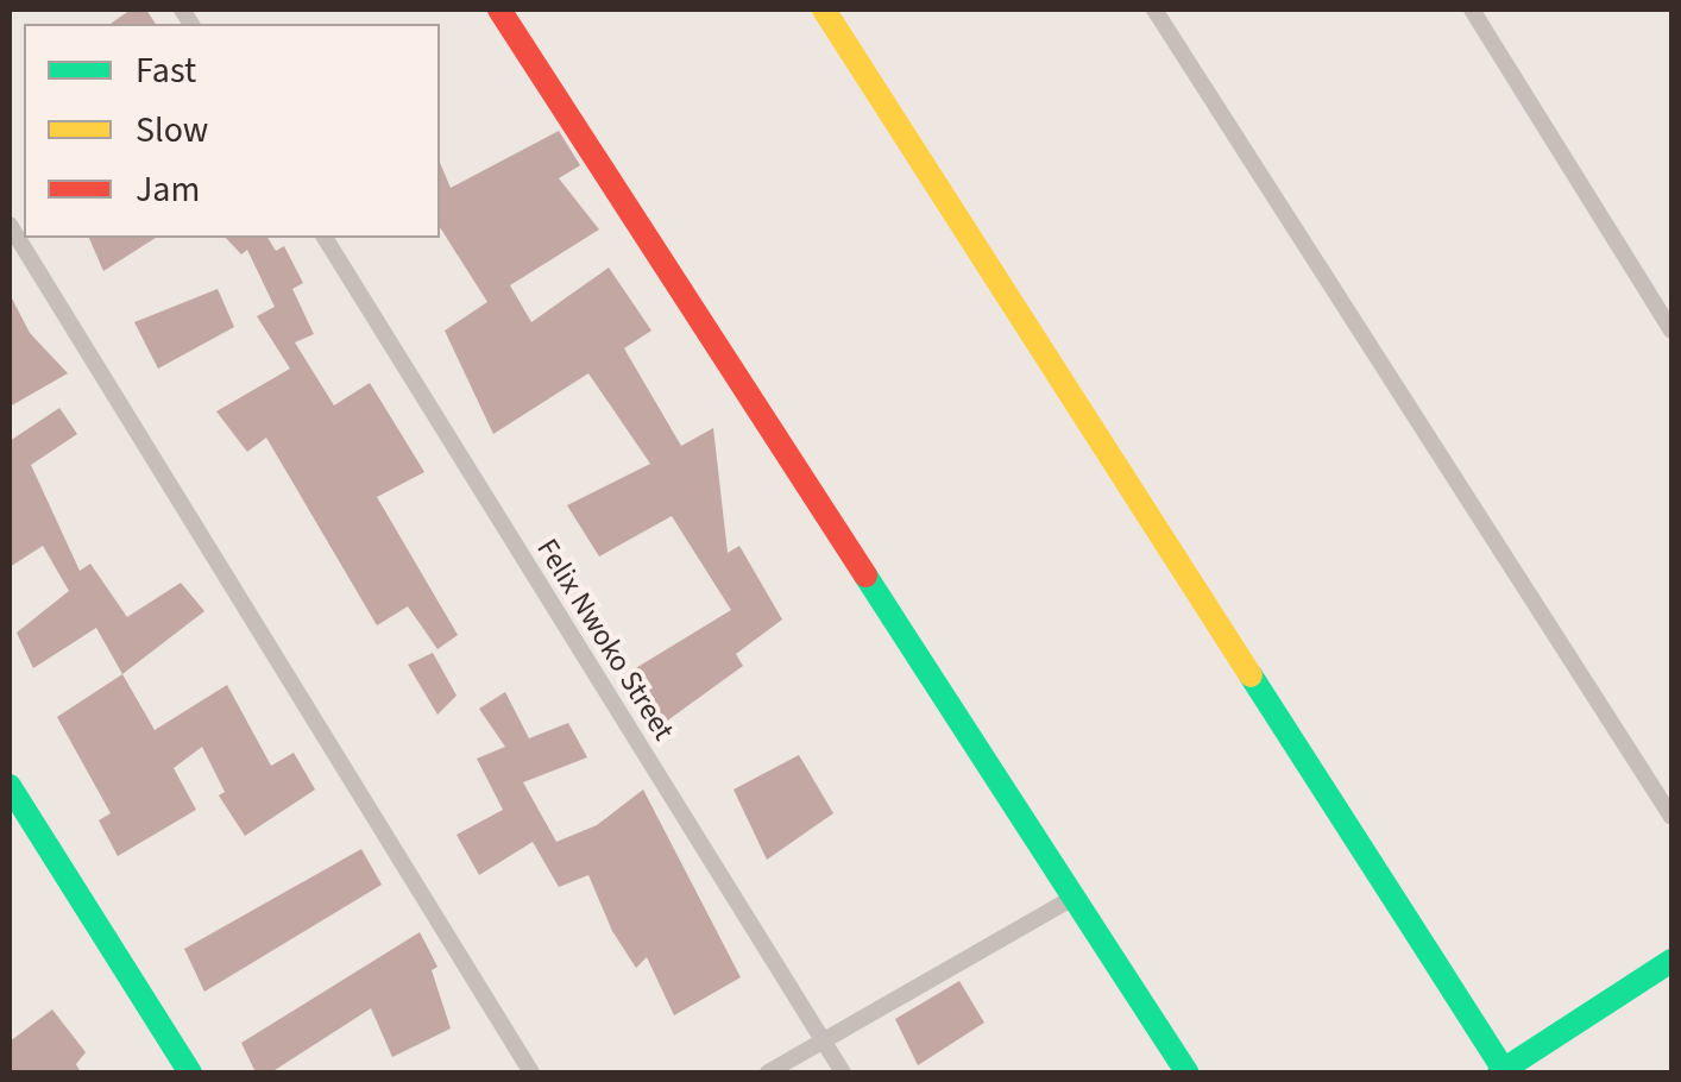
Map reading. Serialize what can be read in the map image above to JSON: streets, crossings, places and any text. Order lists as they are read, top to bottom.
{
  "streets": {
    "street": ["Felix Nwoko Street"]
  },
  "legend": ["Fast", "Slow", "Jam"]
}
